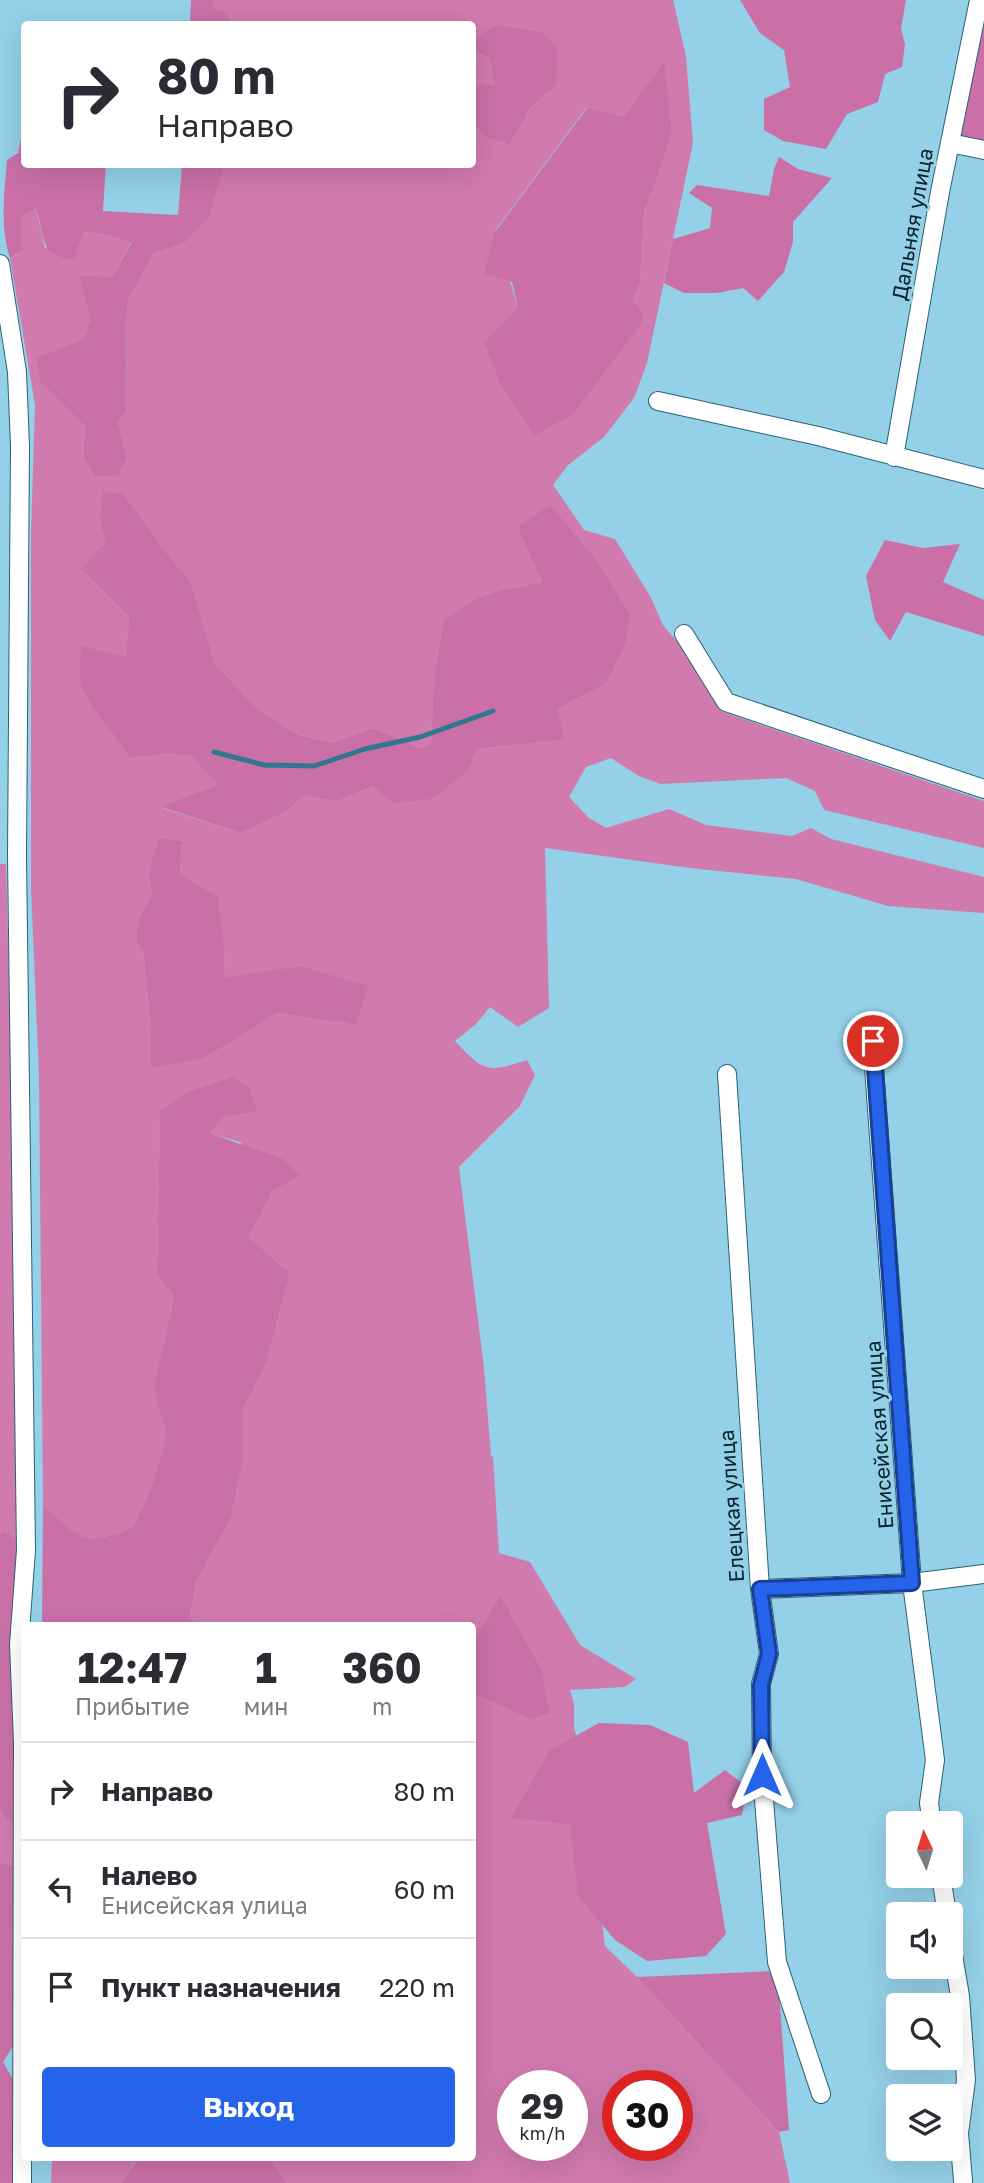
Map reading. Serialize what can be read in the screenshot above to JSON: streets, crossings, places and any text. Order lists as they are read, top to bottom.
{
  "streets": {
    "street": ["Дальняя улица", "Енисейская улица", "Елецкая улица"]
  },
  "north": "top",
  "page": {
    "turn": ["80 m", "Направо"],
    "eta": [
      "12:47",
      "Прибытие",
      "1",
      "мин",
      "360",
      "m"
    ],
    "list": [
      {
        "name": "Направо",
        "value": "80 m"
      },
      {
        "name": "Налево",
        "note": "Енисейская улица",
        "value": "60 m"
      },
      {
        "name": "Пункт назначения",
        "value": "220 m"
      }
    ],
    "buttons": "Выход",
    "speed": "29 km/h",
    "limit": "30"
  }
}
